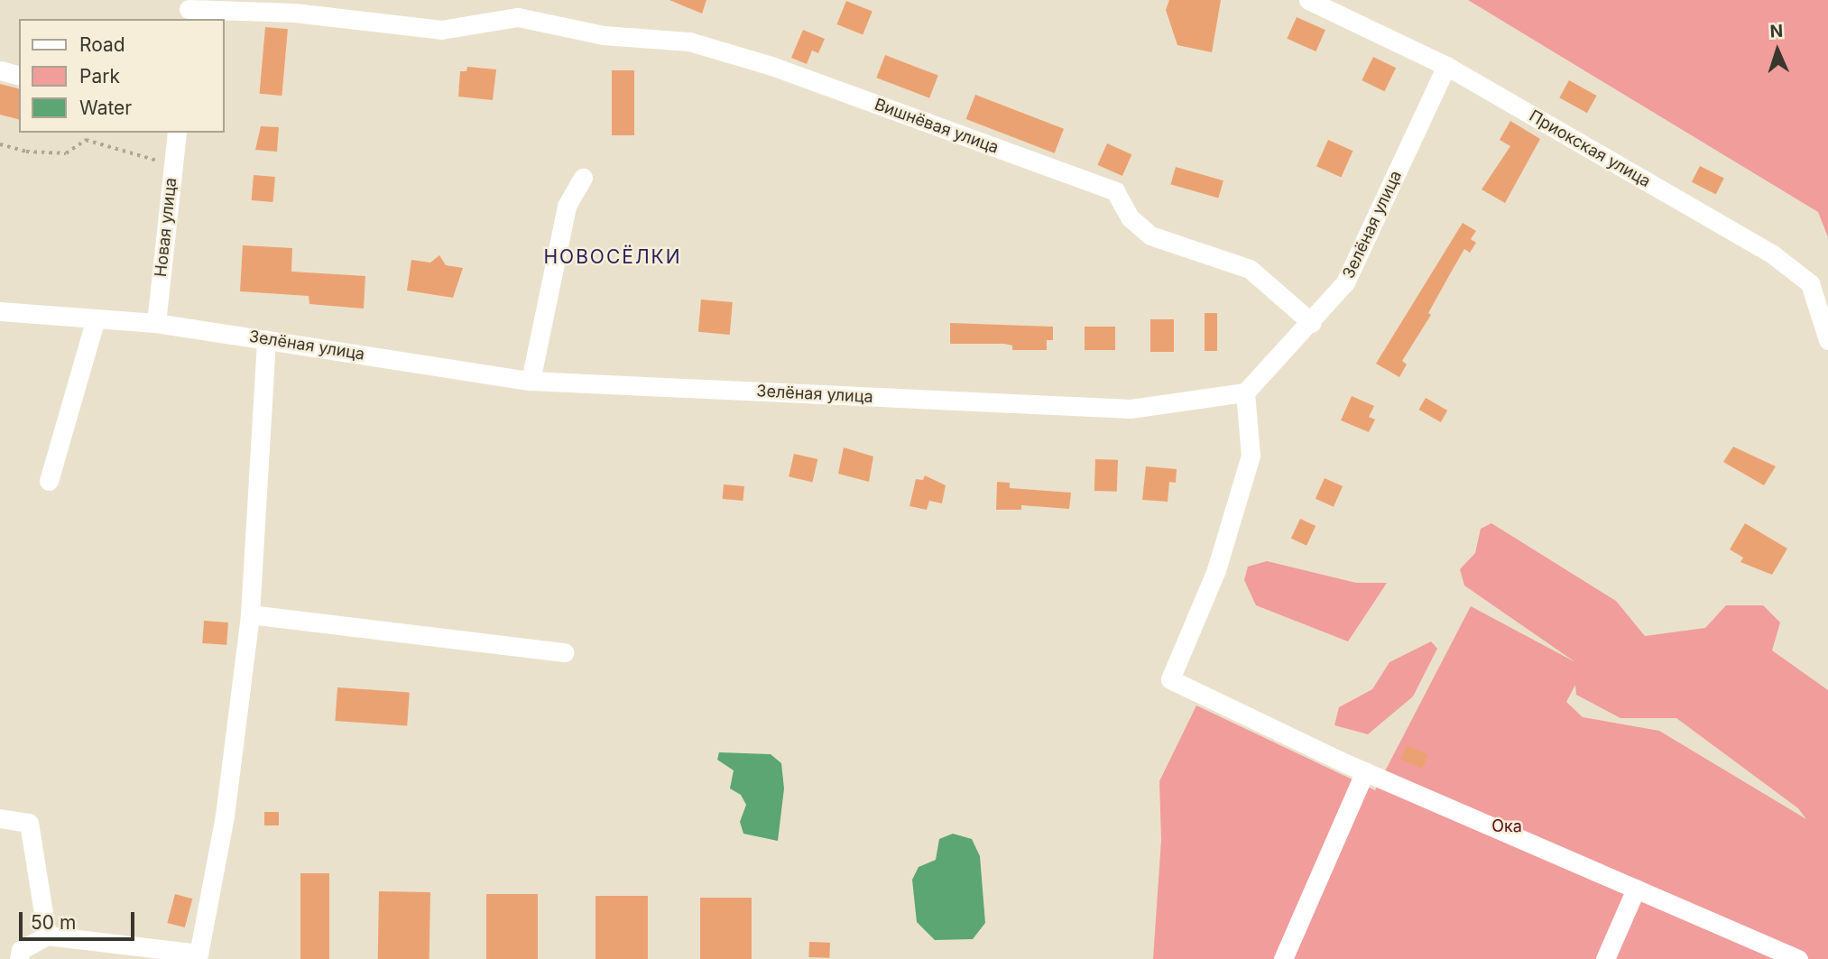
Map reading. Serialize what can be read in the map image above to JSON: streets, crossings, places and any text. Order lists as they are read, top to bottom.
{
  "streets": {
    "street": [
      "Вишнёвая улица",
      "Приокская улица",
      "Зелёная улица",
      "Новая улица"
    ]
  },
  "crossings": [
    ["Вишнёвая улица", "Зелёная улица"],
    ["Приокская улица", "Зелёная улица"],
    ["Зелёная улица", "Новая улица"]
  ],
  "districts": ["НОВОСЁЛКИ"],
  "parks": ["Ока"],
  "legend": ["Road", "Park", "Water"],
  "scale_bar": "50 m",
  "north": "top"
}
